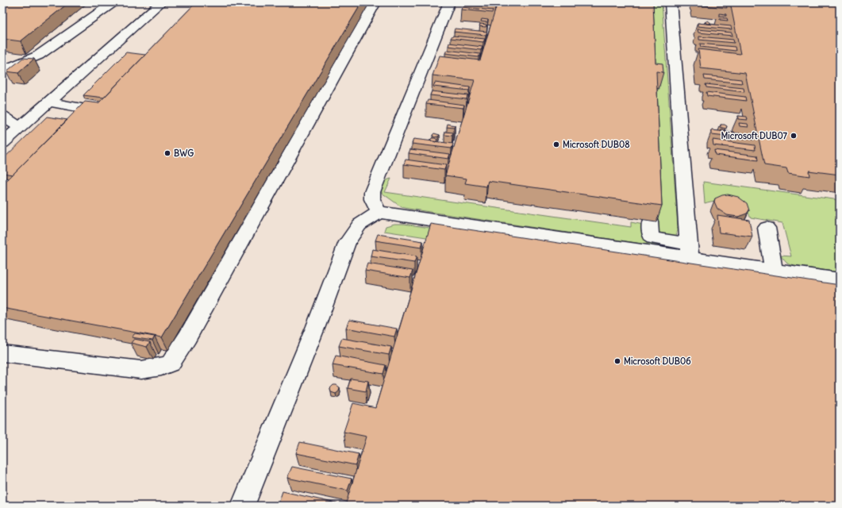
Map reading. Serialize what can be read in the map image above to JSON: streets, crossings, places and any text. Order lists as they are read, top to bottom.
{
  "places": [
    "Microsoft DUB07",
    "Microsoft DUB08",
    "BWG",
    "Microsoft DUB06"
  ]
}
